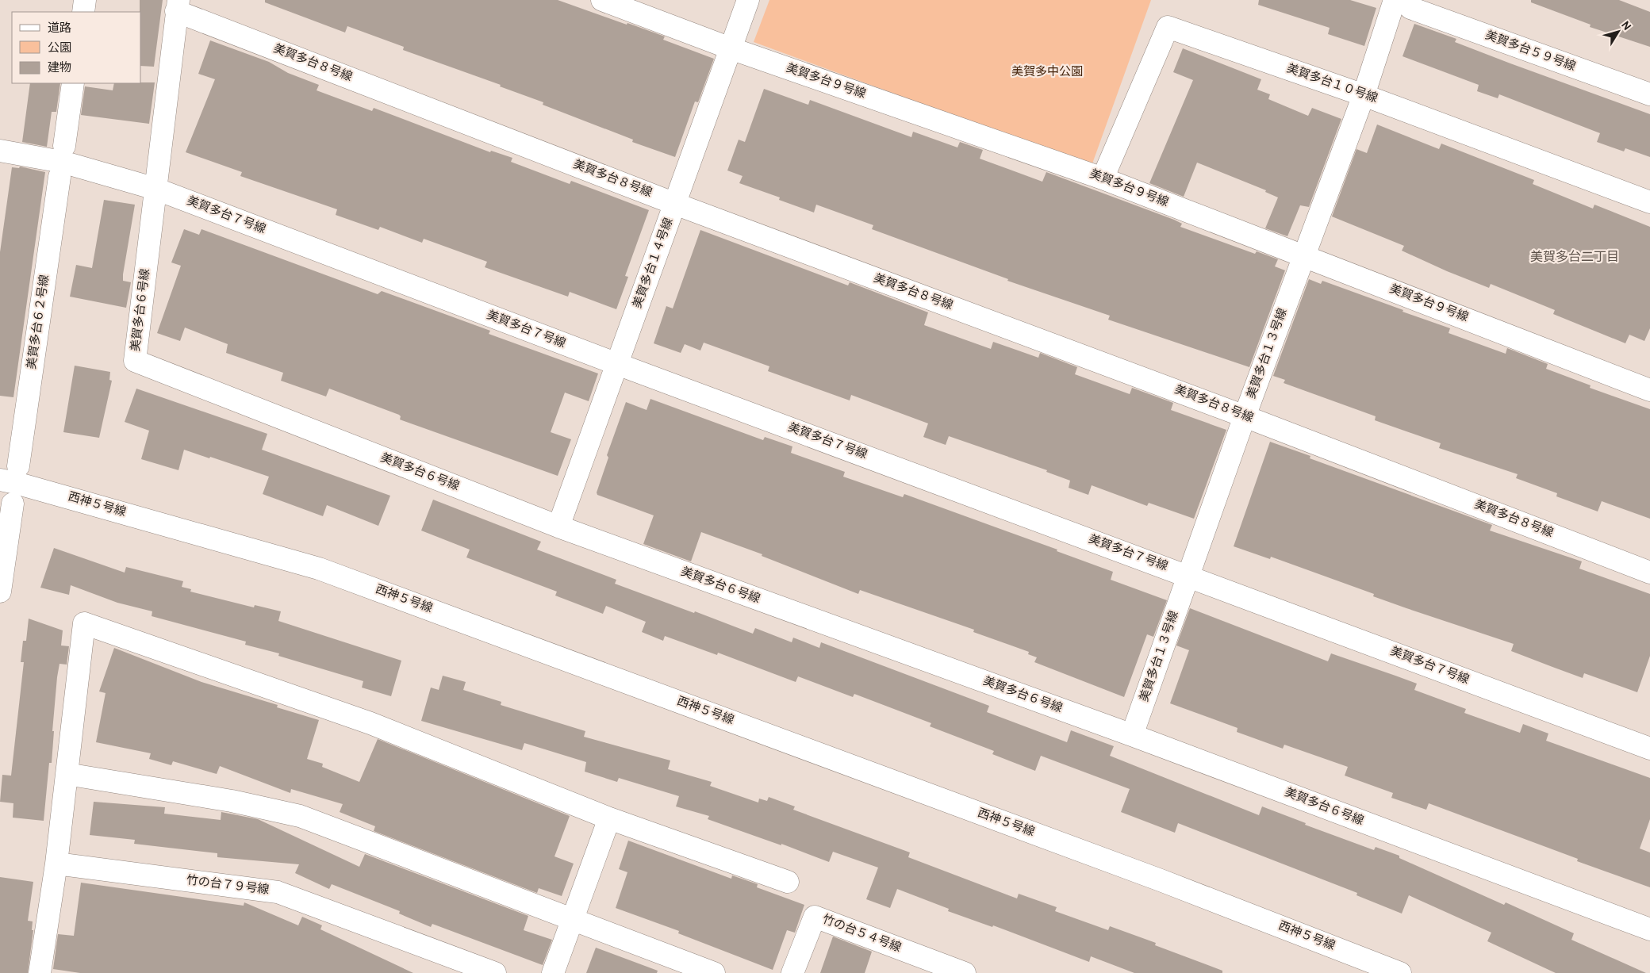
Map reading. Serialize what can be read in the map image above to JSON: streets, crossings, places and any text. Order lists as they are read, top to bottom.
{
  "streets": {
    "street": [
      "美賀多台５９号線",
      "美賀多台８号線",
      "美賀多台９号線",
      "美賀多台１０号線",
      "美賀多台７号線",
      "美賀多台１４号線",
      "美賀多台６号線",
      "美賀多台６２号線",
      "美賀多台１３号線",
      "西神５号線",
      "竹の台７９号線",
      "竹の台５４号線"
    ]
  },
  "crossings": [
    ["美賀多台５９号線", "美賀多台１３号線"],
    ["美賀多台８号線", "美賀多台１４号線"],
    ["美賀多台８号線", "美賀多台６号線"],
    ["美賀多台８号線", "美賀多台１３号線"],
    ["美賀多台９号線", "美賀多台１０号線"],
    ["美賀多台９号線", "美賀多台１４号線"],
    ["美賀多台９号線", "美賀多台１３号線"],
    ["美賀多台１０号線", "美賀多台１３号線"],
    ["美賀多台７号線", "美賀多台１４号線"],
    ["美賀多台７号線", "美賀多台６号線"],
    ["美賀多台７号線", "美賀多台１３号線"],
    ["美賀多台１４号線", "美賀多台６号線"],
    ["美賀多台６号線", "美賀多台１３号線"]
  ],
  "districts": ["美賀多台二丁目"],
  "parks": ["美賀多中公園"],
  "legend": ["道路", "公園", "建物"],
  "north": "top right"
}
